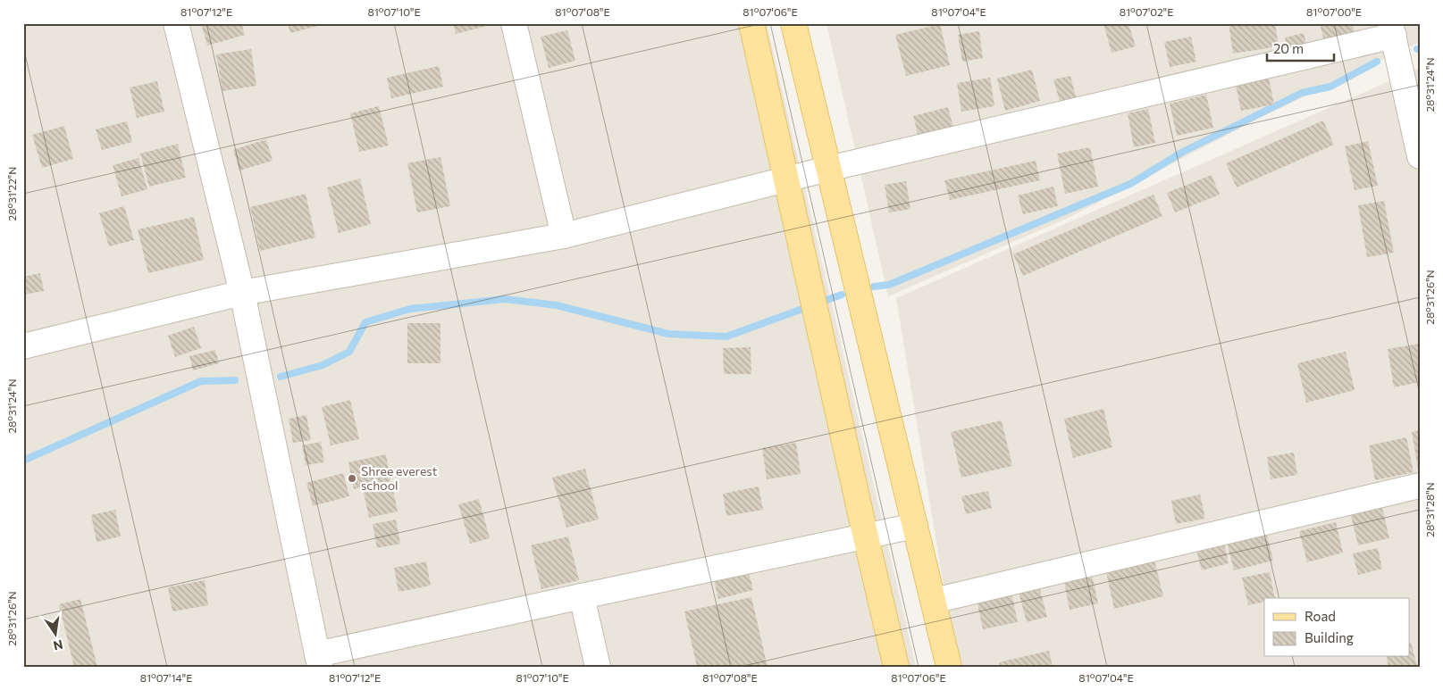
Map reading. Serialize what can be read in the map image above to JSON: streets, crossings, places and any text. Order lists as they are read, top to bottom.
{
  "places": ["Shree everest school"],
  "legend": ["Road", "Building"],
  "scale_bar": "20 m",
  "north": "bottom",
  "coordinates": [
    "81°07'12\"E",
    "81°07'10\"E",
    "81°07'08\"E",
    "81°07'06\"E",
    "81°07'04\"E",
    "81°07'02\"E",
    "81°07'00\"E",
    "28°31'24\"N",
    "28°31'22\"N",
    "28°31'26\"N",
    "28°31'28\"N",
    "81°07'14\"E"
  ]
}
